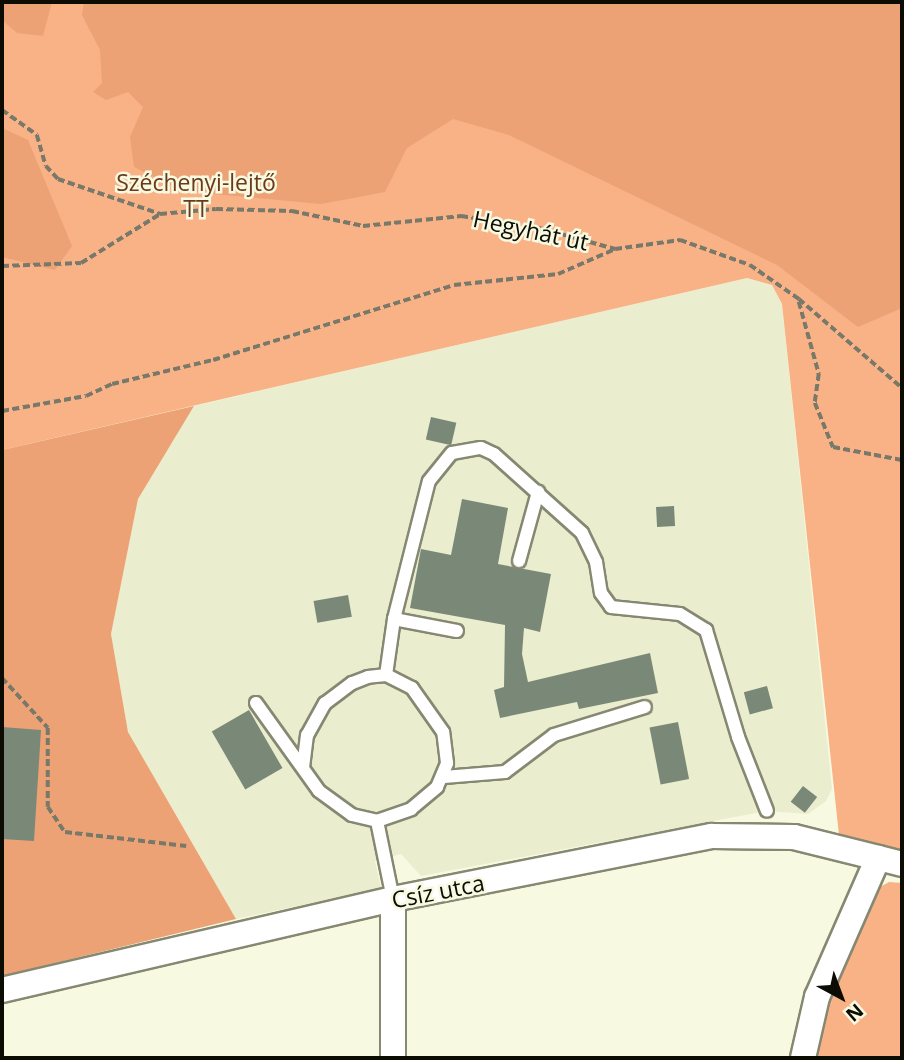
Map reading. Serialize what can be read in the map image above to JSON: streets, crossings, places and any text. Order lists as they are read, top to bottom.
{
  "streets": {
    "street": ["Csíz utca"],
    "path": ["Hegyhát út"]
  },
  "parks": ["Széchenyi-lejtő TT"],
  "north": "bottom right"
}
